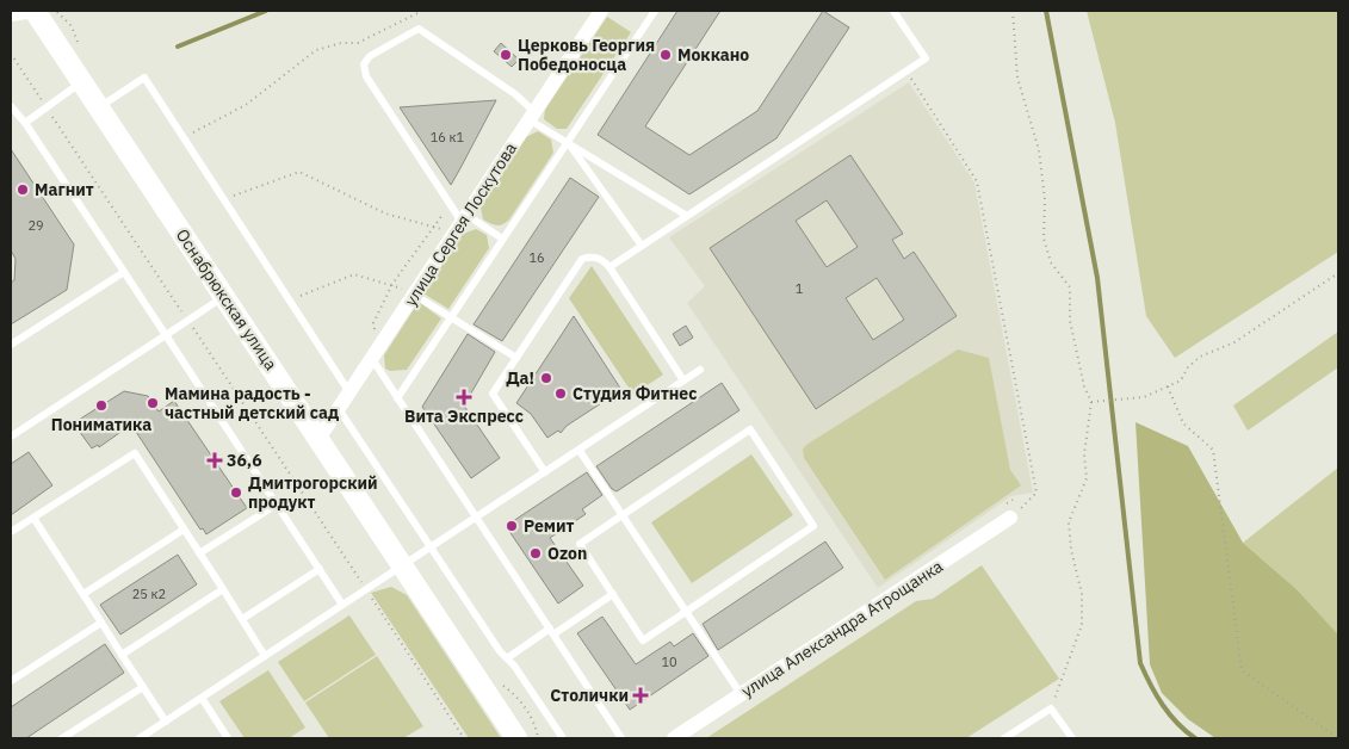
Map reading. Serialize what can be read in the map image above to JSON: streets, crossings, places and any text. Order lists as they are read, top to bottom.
{
  "streets": {
    "street": ["улица Сергея Лоскутова", "Оснабрюкская улица", "улица Александра Атрощанка"]
  },
  "crossings": [
    ["улица Сергея Лоскутова", "Оснабрюкская улица"]
  ],
  "places": {
    "other": [
      "Церковь Георгия Победоносца",
      "Моккано",
      "Магнит",
      "Да!",
      "Студия Фитнес",
      "Мамина радость - частный детский сад",
      "Пониматика",
      "Дмитрогорский продукт",
      "Ремит",
      "Ozon"
    ],
    "health": ["Вита Экспресс", "36,6", "Столички"]
  },
  "house_numbers": [
    "16 к1",
    "29",
    "16",
    "1",
    "25 к2",
    "10"
  ]
}
